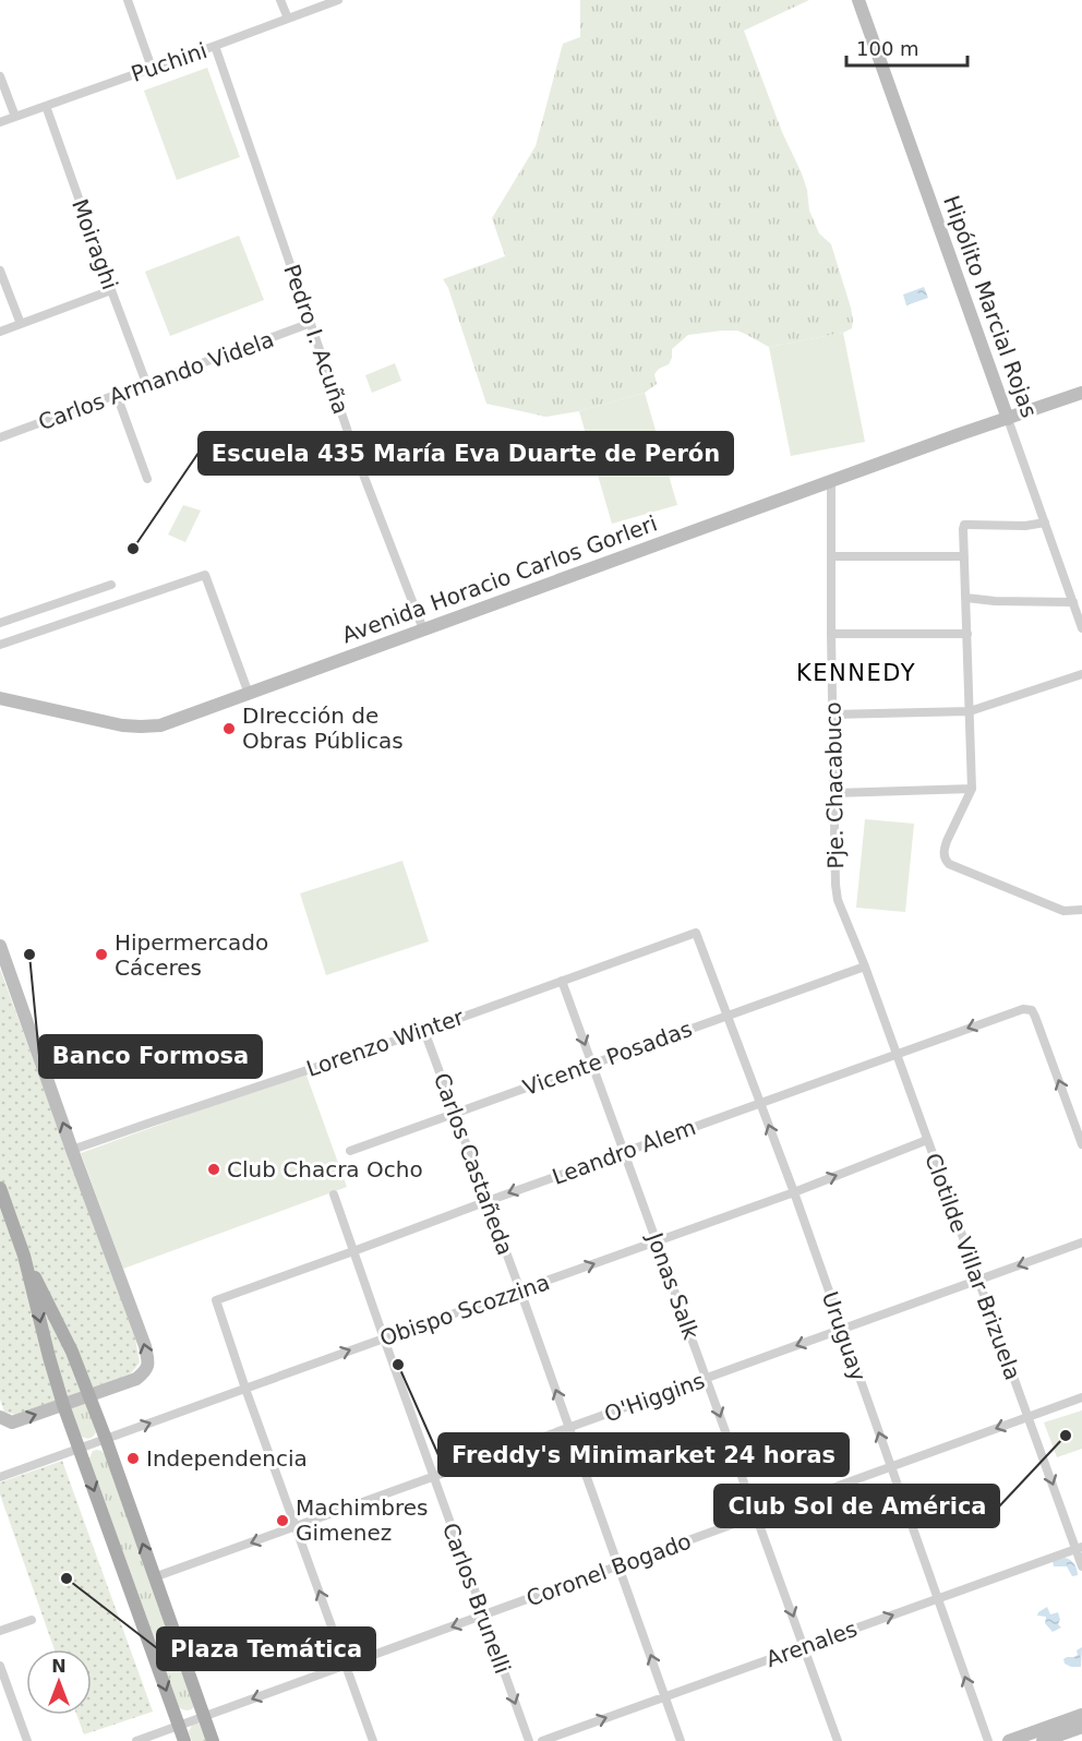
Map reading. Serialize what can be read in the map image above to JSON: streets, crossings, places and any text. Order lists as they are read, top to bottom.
{
  "streets": {
    "main road": ["Hipólito Marcial Rojas", "Avenida Horacio Carlos Gorleri"],
    "street": [
      "Puchini",
      "Moiraghi",
      "Pedro I. Acuña",
      "Carlos Armando Videla",
      "Pje. Chacabuco",
      "Lorenzo Winter",
      "Vicente Posadas",
      "Leandro Alem",
      "Carlos Castañeda",
      "Clotilde Villar Brizuela",
      "Jonas Salk",
      "Obispo Scozzina",
      "Uruguay",
      "O'Higgins",
      "Coronel Bogado",
      "Carlos Brunelli",
      "Arenales"
    ]
  },
  "crossings": [
    ["Puchini", "Moiraghi"],
    ["Puchini", "Pedro I. Acuña"],
    ["Moiraghi", "Carlos Armando Videla"],
    ["Hipólito Marcial Rojas", "Avenida Horacio Carlos Gorleri"],
    ["Pedro I. Acuña", "Carlos Armando Videla"],
    ["Pedro I. Acuña", "Avenida Horacio Carlos Gorleri"],
    ["Avenida Horacio Carlos Gorleri", "Pje. Chacabuco"],
    ["Pje. Chacabuco", "Vicente Posadas"],
    ["Pje. Chacabuco", "Clotilde Villar Brizuela"],
    ["Lorenzo Winter", "Carlos Castañeda"],
    ["Lorenzo Winter", "Jonas Salk"],
    ["Lorenzo Winter", "Uruguay"],
    ["Vicente Posadas", "Carlos Castañeda"],
    ["Vicente Posadas", "Clotilde Villar Brizuela"],
    ["Vicente Posadas", "Jonas Salk"],
    ["Vicente Posadas", "Uruguay"],
    ["Leandro Alem", "Carlos Castañeda"],
    ["Leandro Alem", "Clotilde Villar Brizuela"],
    ["Leandro Alem", "Jonas Salk"],
    ["Leandro Alem", "Obispo Scozzina"],
    ["Leandro Alem", "Uruguay"],
    ["Leandro Alem", "Carlos Brunelli"],
    ["Carlos Castañeda", "Obispo Scozzina"],
    ["Carlos Castañeda", "O'Higgins"],
    ["Carlos Castañeda", "Coronel Bogado"],
    ["Carlos Castañeda", "Arenales"],
    ["Clotilde Villar Brizuela", "Obispo Scozzina"],
    ["Clotilde Villar Brizuela", "O'Higgins"],
    ["Clotilde Villar Brizuela", "Coronel Bogado"],
    ["Clotilde Villar Brizuela", "Arenales"],
    ["Jonas Salk", "Obispo Scozzina"],
    ["Jonas Salk", "O'Higgins"],
    ["Jonas Salk", "Coronel Bogado"],
    ["Jonas Salk", "Arenales"],
    ["Obispo Scozzina", "Uruguay"],
    ["Obispo Scozzina", "Carlos Brunelli"],
    ["Uruguay", "O'Higgins"],
    ["Uruguay", "Coronel Bogado"],
    ["Uruguay", "Arenales"],
    ["O'Higgins", "Carlos Brunelli"],
    ["Coronel Bogado", "Carlos Brunelli"]
  ],
  "one_way": [
    "Carlos Castañeda",
    "Jonas Salk",
    "Obispo Scozzina",
    "Uruguay",
    "O'Higgins",
    "Coronel Bogado",
    "Arenales"
  ],
  "districts": ["KENNEDY"],
  "places": [
    "Escuela 435 María Eva Duarte de Perón",
    "DIrección de Obras Públicas",
    "Banco Formosa",
    "Hipermercado Cáceres",
    "Club Chacra Ocho",
    "Freddy's Minimarket 24 horas",
    "Club Sol de América",
    "Independencia",
    "Machimbres Gimenez",
    "Plaza Temática"
  ],
  "scale_bar": "100 m",
  "north": "top"
}
